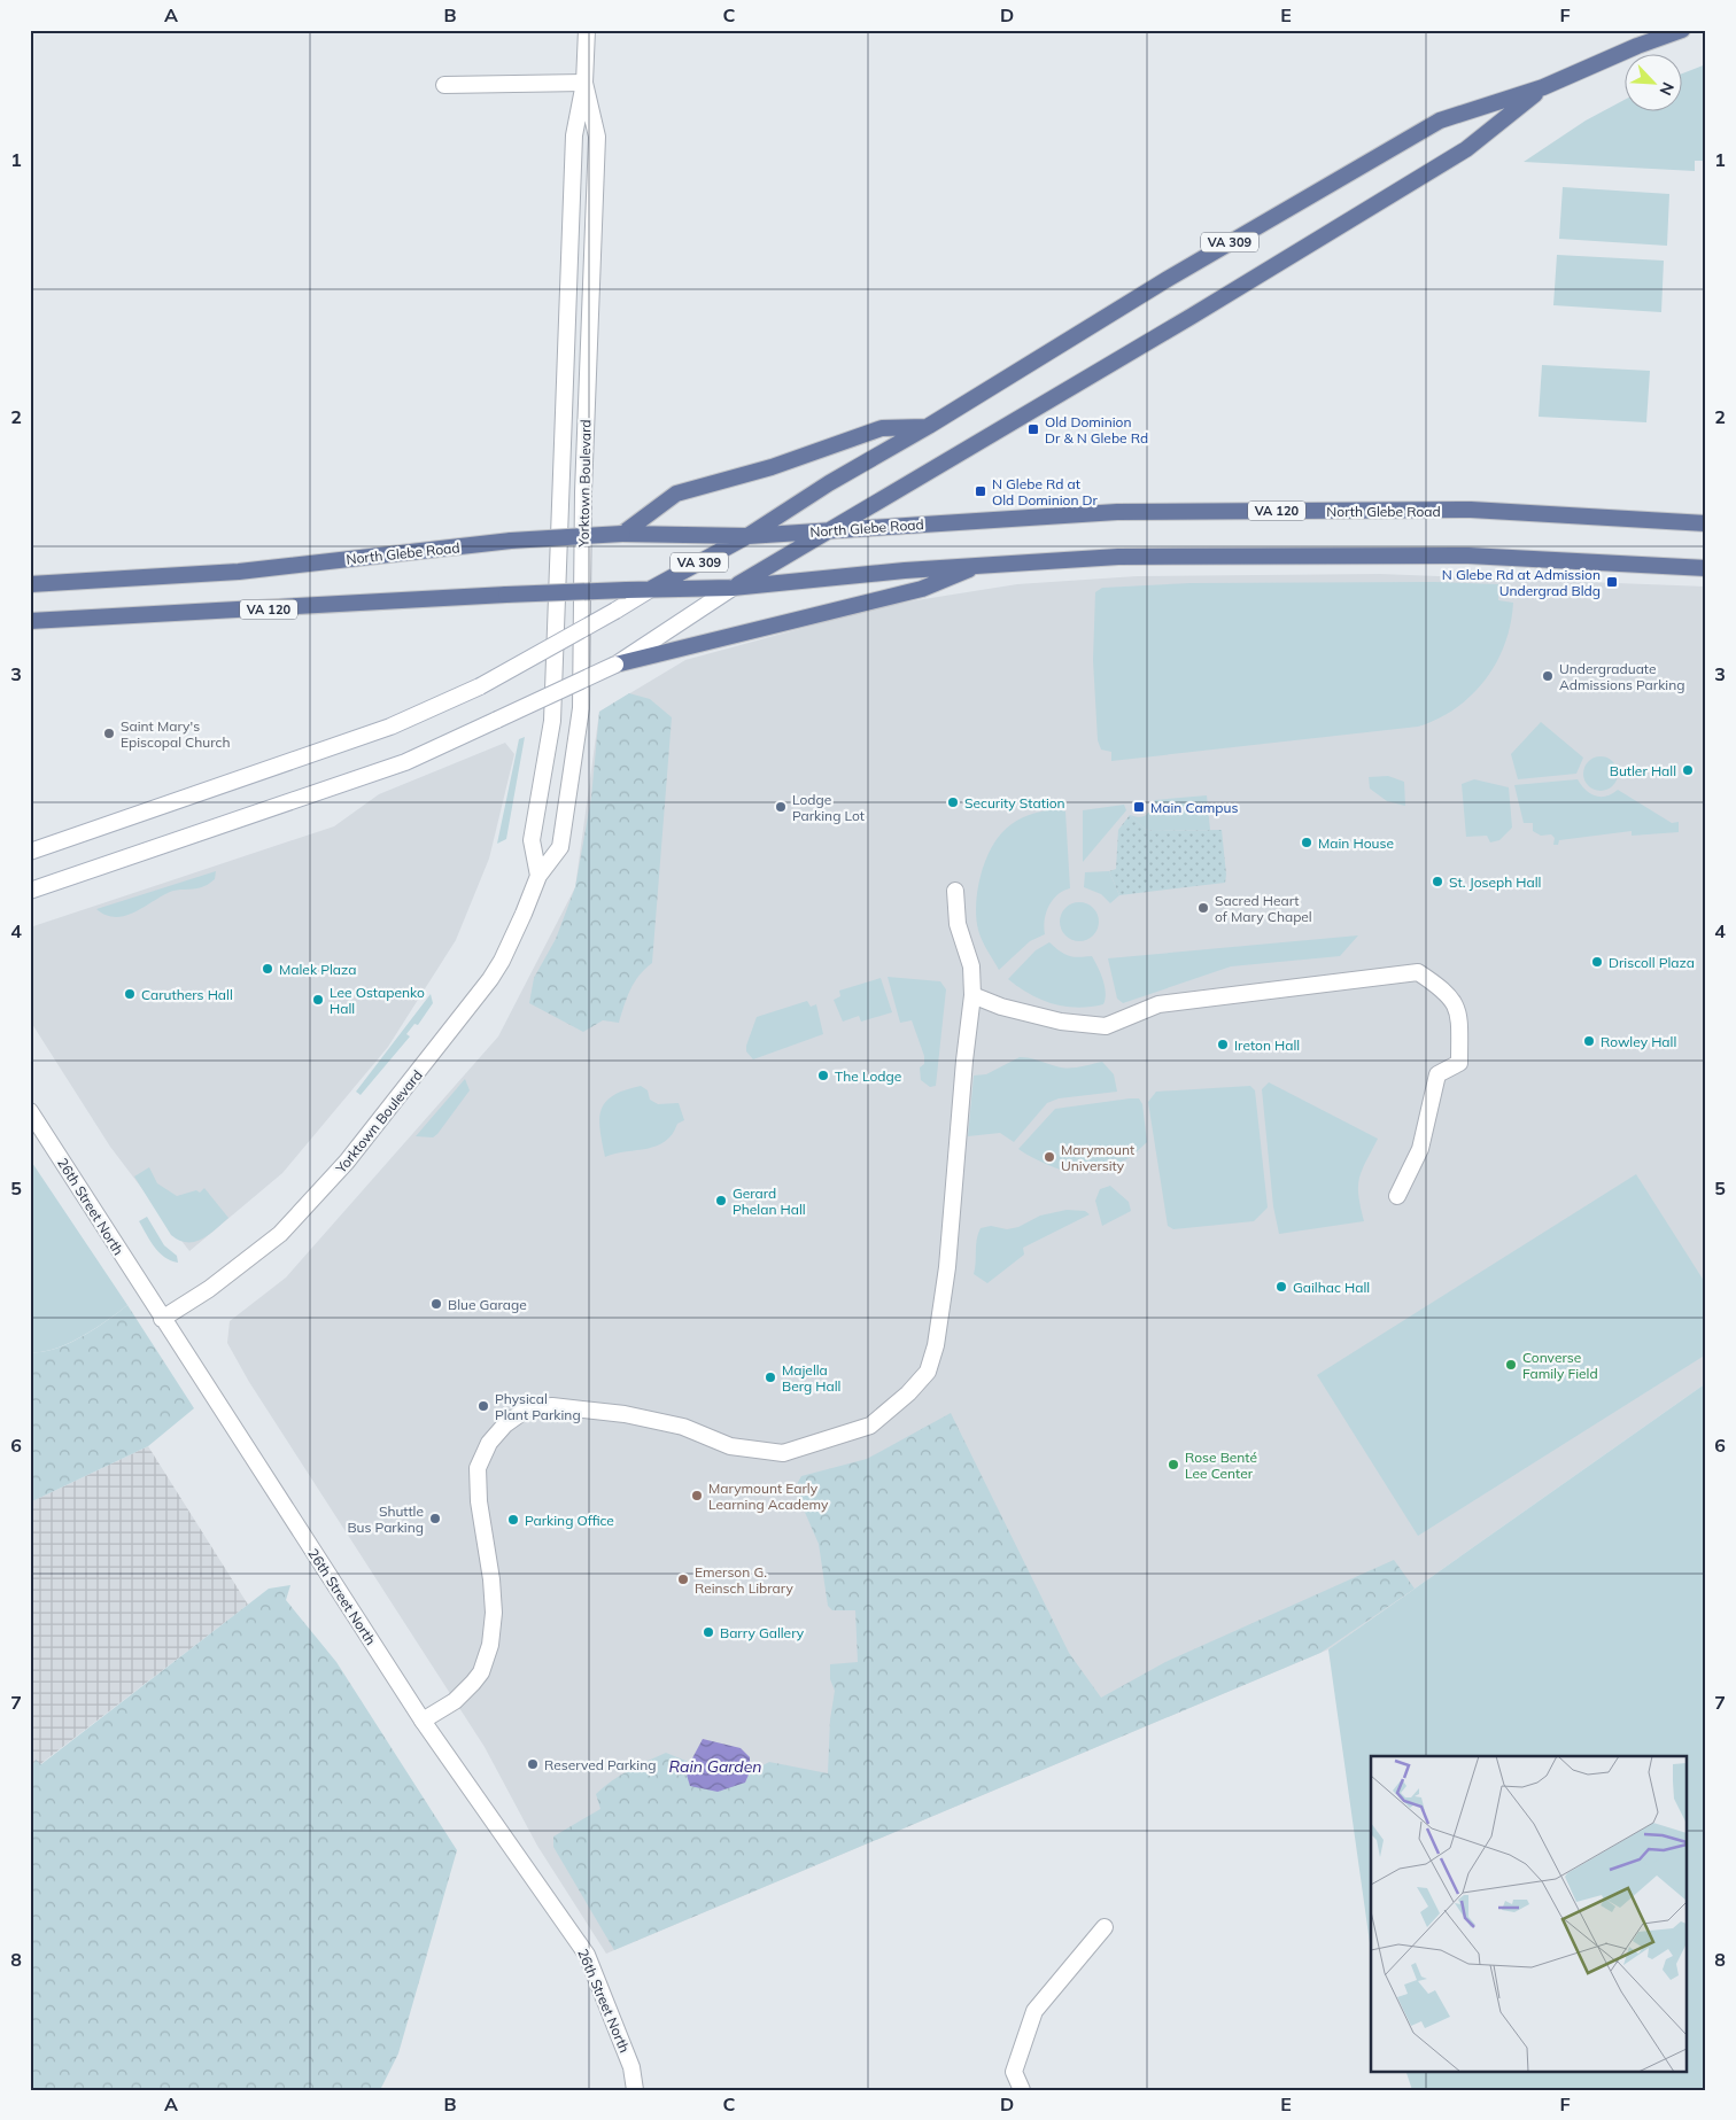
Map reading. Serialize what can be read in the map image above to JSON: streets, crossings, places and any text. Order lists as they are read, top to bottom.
{
  "streets": {
    "main road": ["VA 309", "VA 120", "North Glebe Road"],
    "street": ["Yorktown Boulevard", "26th Street North"]
  },
  "crossings": [
    ["VA 309", "VA 120"],
    ["VA 309", "North Glebe Road"],
    ["Yorktown Boulevard", "26th Street North"]
  ],
  "water": ["Rain Garden"],
  "places": {
    "transit": [
      "Old Dominion Dr & N Glebe Rd",
      "N Glebe Rd at Old Dominion Dr",
      "N Glebe Rd at Admission Undergrad Bldg",
      "Main Campus"
    ],
    "other": [
      "Undergraduate Admissions Parking",
      "Saint Mary's Episcopal Church",
      "Butler Hall",
      "Security Station",
      "Lodge Parking Lot",
      "Main House",
      "St. Joseph Hall",
      "Sacred Heart of Mary Chapel",
      "Driscoll Plaza",
      "Malek Plaza",
      "Caruthers Hall",
      "Lee Ostapenko Hall",
      "Rowley Hall",
      "Ireton Hall",
      "The Lodge",
      "Marymount University",
      "Gerard Phelan Hall",
      "Gailhac Hall",
      "Blue Garage",
      "Converse Family Field",
      "Majella Berg Hall",
      "Physical Plant Parking",
      "Rose Benté Lee Center",
      "Marymount Early Learning Academy",
      "Shuttle Bus Parking",
      "Parking Office",
      "Emerson G. Reinsch Library",
      "Barry Gallery",
      "Reserved Parking"
    ]
  },
  "north": "bottom right",
  "grid": {
    "columns": [
      "A",
      "B",
      "C",
      "D",
      "E",
      "F"
    ],
    "rows": [
      "1",
      "2",
      "3",
      "4",
      "5",
      "6",
      "7",
      "8"
    ]
  }
}
